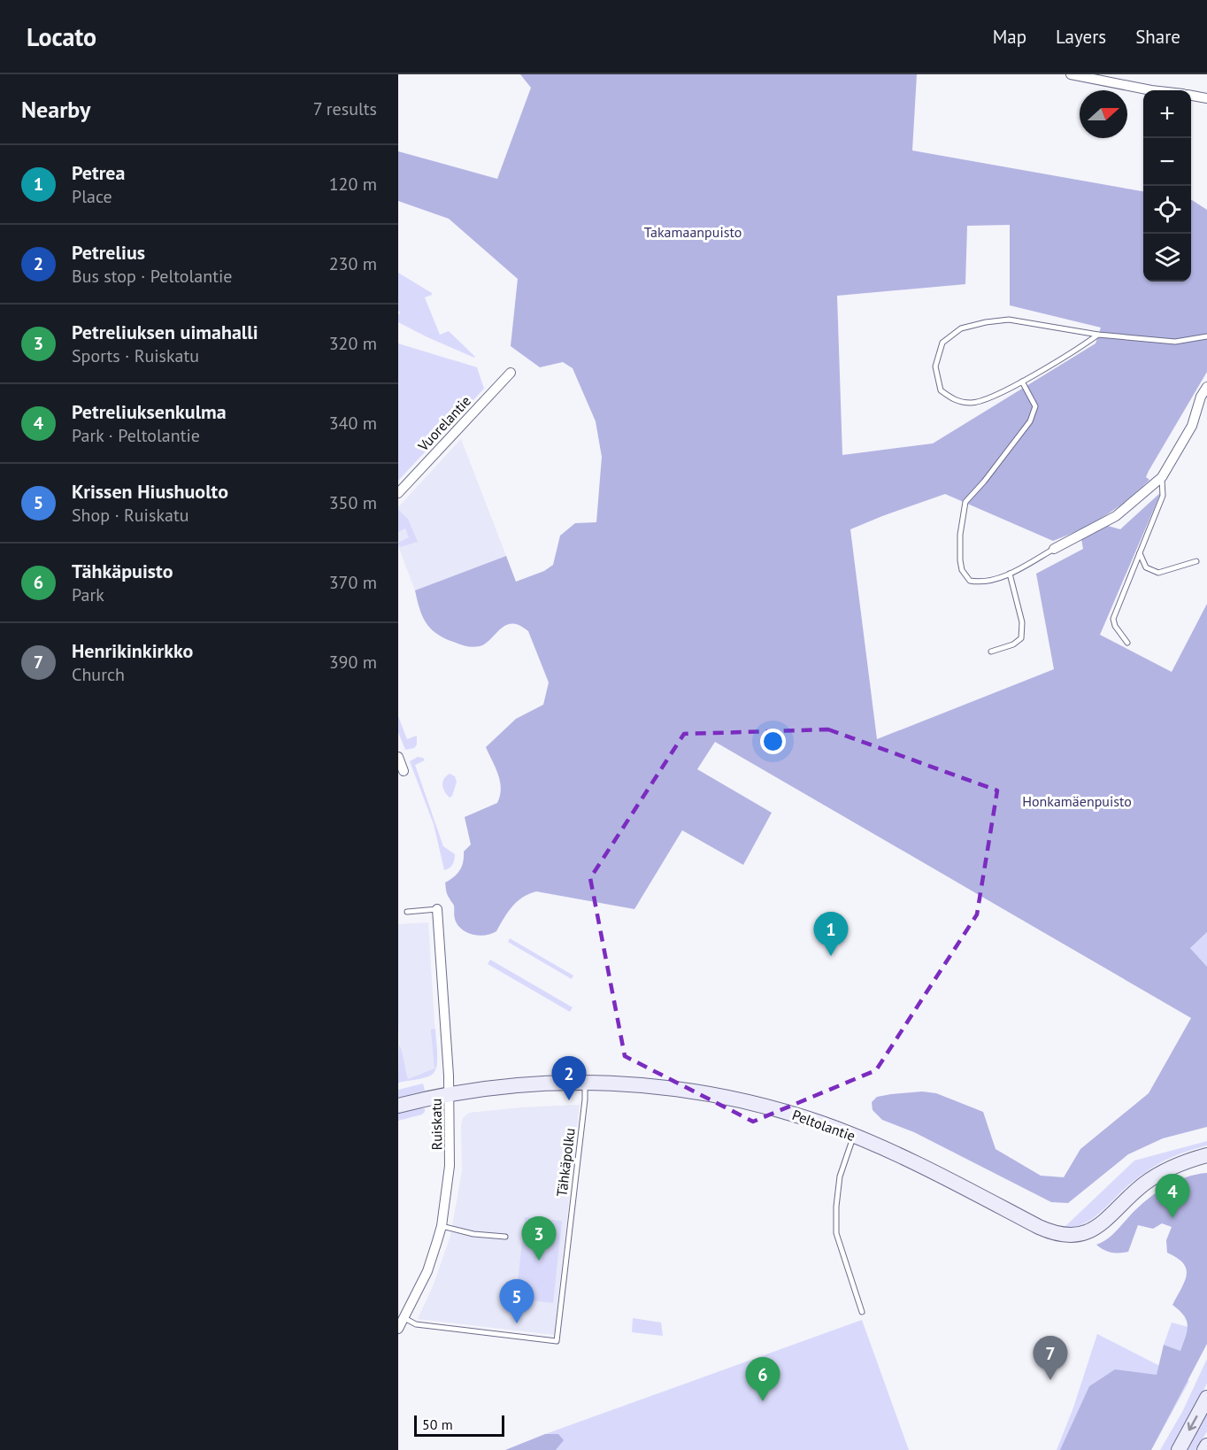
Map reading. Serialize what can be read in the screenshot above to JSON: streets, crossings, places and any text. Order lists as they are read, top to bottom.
{
  "streets": {
    "street": ["Vuorelantie", "Ruiskatu", "Peltolantie"],
    "lane": ["Tähkäpolku"]
  },
  "crossings": [
    ["Ruiskatu", "Peltolantie"],
    ["Ruiskatu", "Tähkäpolku"],
    ["Peltolantie", "Tähkäpolku"]
  ],
  "parks": ["Takamaanpuisto", "Honkamäenpuisto"],
  "scale_bar": "50 m",
  "north": "right",
  "page": {
    "header": "Locato",
    "nav": ["Map", "Layers", "Share"],
    "heading": ["Nearby", "7 results"],
    "map_buttons": ["+", "−"],
    "list": [
      {
        "mark": "1",
        "name": "Petrea",
        "note": "Place",
        "value": "120 m"
      },
      {
        "mark": "2",
        "name": "Petrelius",
        "note": "Bus stop · Peltolantie",
        "value": "230 m"
      },
      {
        "mark": "3",
        "name": "Petreliuksen uimahalli",
        "note": "Sports · Ruiskatu",
        "value": "320 m"
      },
      {
        "mark": "4",
        "name": "Petreliuksenkulma",
        "note": "Park · Peltolantie",
        "value": "340 m"
      },
      {
        "mark": "5",
        "name": "Krissen Hiushuolto",
        "note": "Shop · Ruiskatu",
        "value": "350 m"
      },
      {
        "mark": "6",
        "name": "Tähkäpuisto",
        "note": "Park",
        "value": "370 m"
      },
      {
        "mark": "7",
        "name": "Henrikinkirkko",
        "note": "Church",
        "value": "390 m"
      }
    ],
    "pins": [
      "1",
      "2",
      "4",
      "3",
      "5",
      "7",
      "6"
    ],
    "scale": "50 m"
  }
}
